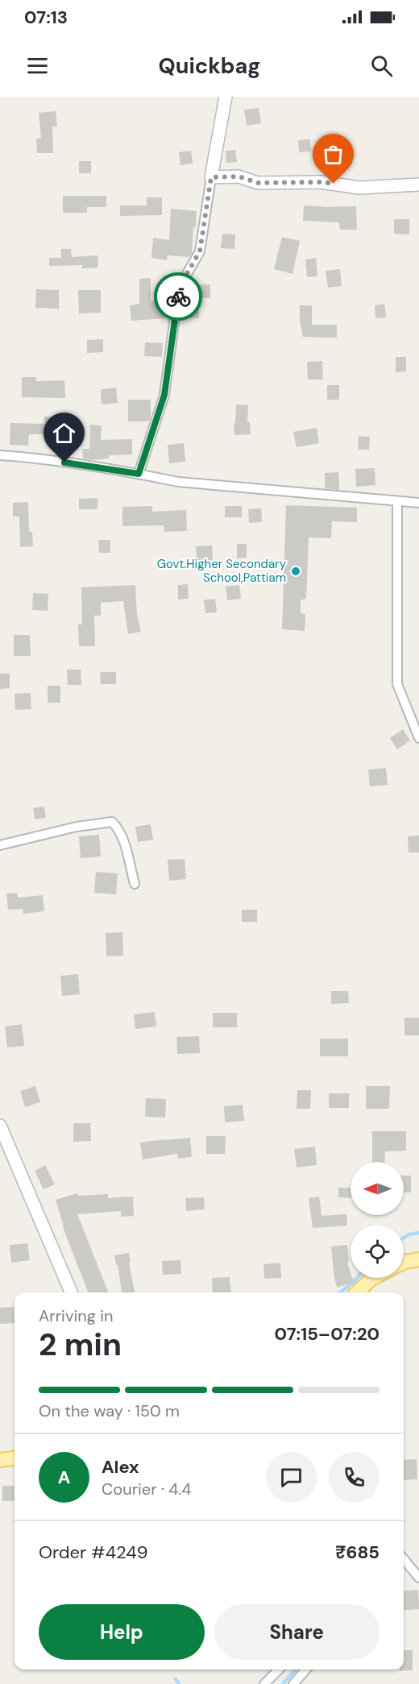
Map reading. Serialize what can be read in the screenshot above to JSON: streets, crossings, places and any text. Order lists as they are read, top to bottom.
{
  "places": ["Govt.Higher Secondary School,Pattiam"],
  "north": "left",
  "page": {
    "status": "07:13",
    "header": "Quickbag",
    "heading": ["2 min", "Arriving in", "07:15–07:20"],
    "panel": [
      "Alex",
      "Courier · 4.4",
      "Order #4249",
      "₹685"
    ],
    "bar": "On the way · 150 m",
    "round": "A",
    "buttons": ["Help", "Share"]
  }
}
